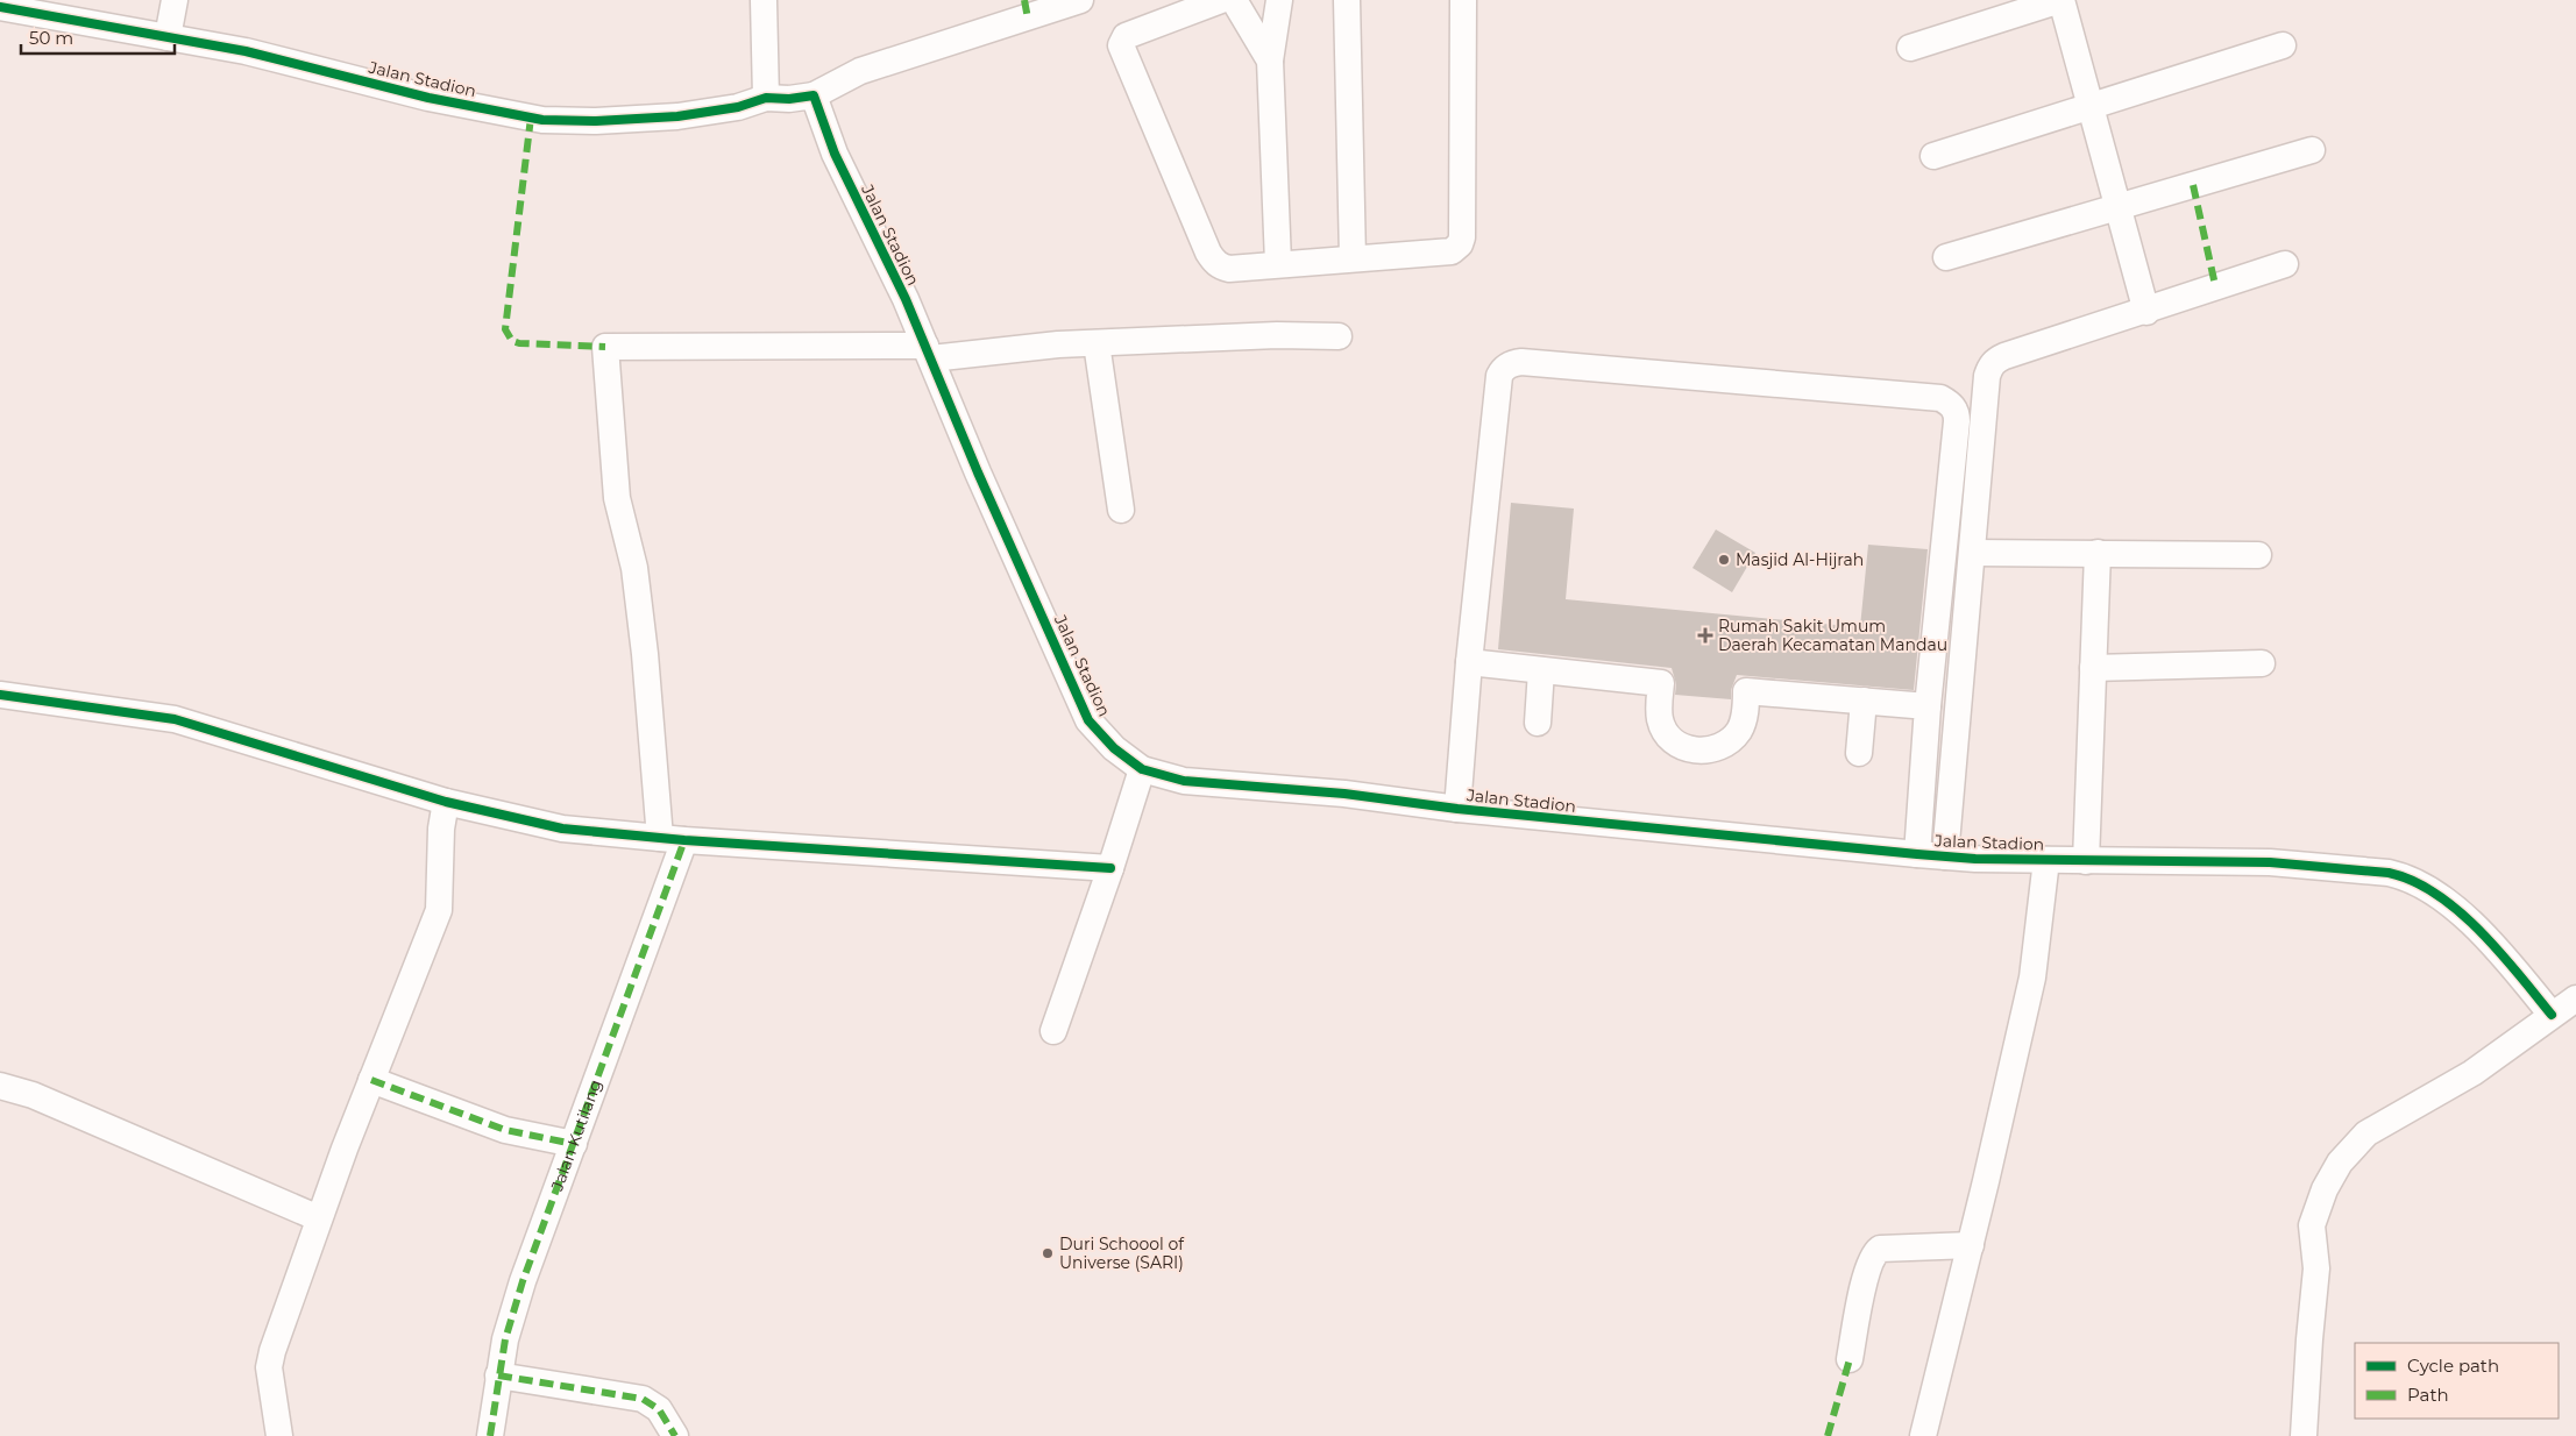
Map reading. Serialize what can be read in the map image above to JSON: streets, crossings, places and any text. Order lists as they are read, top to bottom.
{
  "streets": {
    "street": ["Jalan Stadion", "Jalan Kutilang"]
  },
  "places": {
    "other": ["Masjid Al-Hijrah", "Duri Schoool of Universe (SARI)"],
    "health": ["Rumah Sakit Umum Daerah Kecamatan Mandau"]
  },
  "legend": ["Cycle path", "Path"],
  "scale_bar": "50 m"
}
